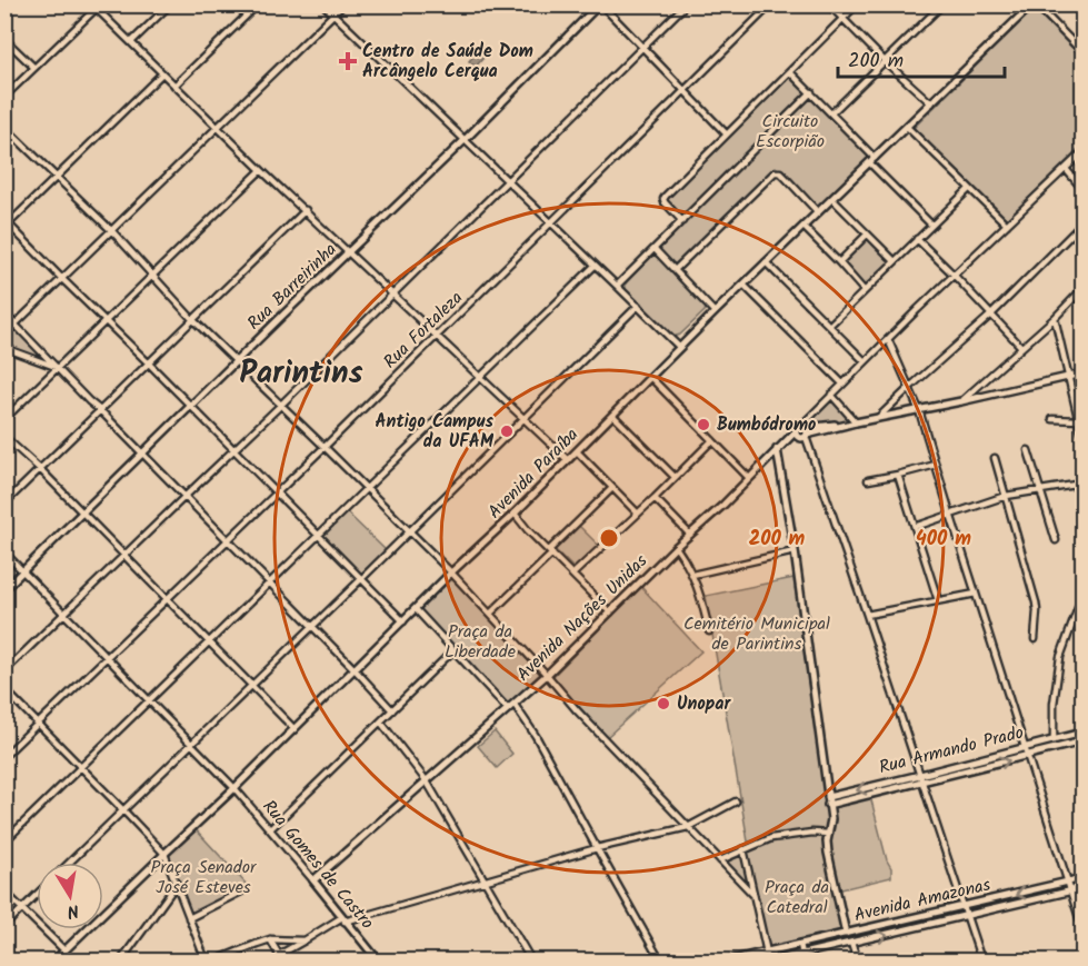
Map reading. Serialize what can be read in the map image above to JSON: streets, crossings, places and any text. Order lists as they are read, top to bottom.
{
  "streets": {
    "street": [
      "Rua Barreirinha",
      "Rua Fortaleza",
      "Avenida Paraíba",
      "Avenida Nações Unidas",
      "Rua Armando Prado",
      "Rua Gomes de Castro",
      "Avenida Amazonas"
    ]
  },
  "crossings": [
    ["Rua Barreirinha", "Rua Gomes de Castro"],
    ["Rua Fortaleza", "Rua Gomes de Castro"],
    ["Avenida Paraíba", "Rua Gomes de Castro"],
    ["Avenida Nações Unidas", "Rua Gomes de Castro"]
  ],
  "districts": ["Parintins"],
  "parks": [
    "Circuito Escorpião",
    "Cemitério Municipal de Parintins",
    "Praça da Liberdade",
    "Praça Senador José Esteves",
    "Praça da Catedral"
  ],
  "places": {
    "health": ["Centro de Saúde Dom Arcângelo Cerqua"],
    "other": ["Bumbódromo", "Antigo Campus da UFAM", "Unopar"]
  },
  "scale_bar": "200 m",
  "north": "bottom",
  "rings": ["200 m", "400 m"]
}
